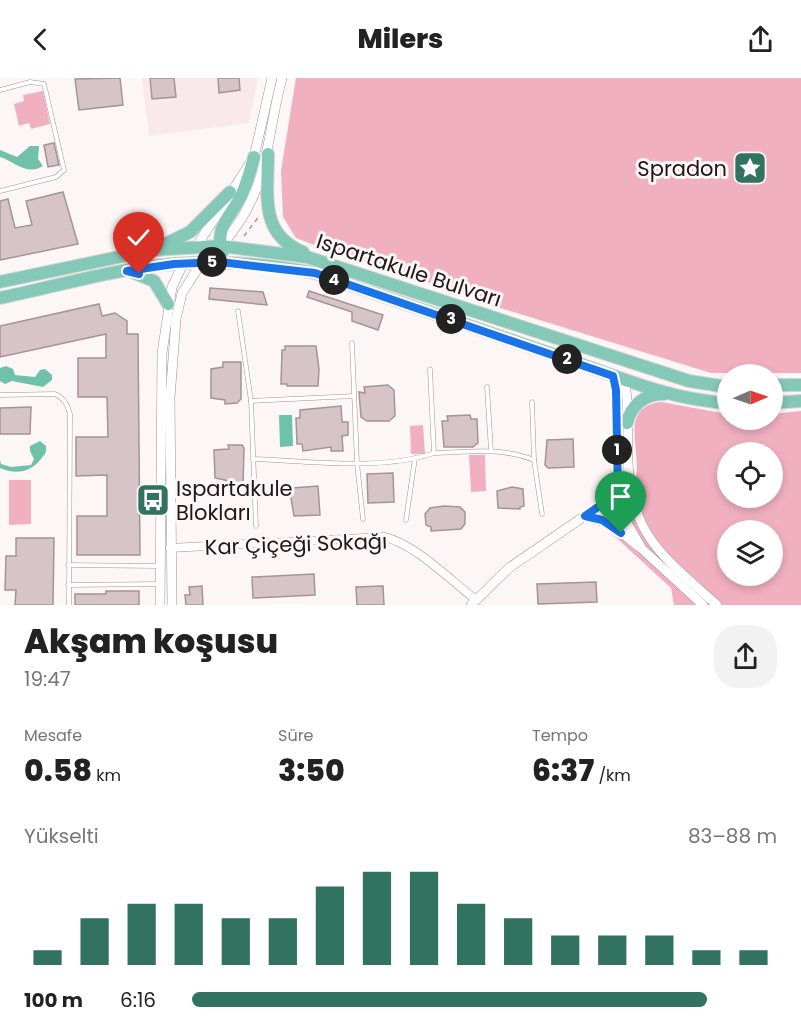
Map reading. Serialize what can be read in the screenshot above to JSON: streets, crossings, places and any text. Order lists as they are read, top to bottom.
{
  "streets": {
    "main road": ["Ispartakule Bulvarı"],
    "street": ["Kar Çiçeği Sokağı"]
  },
  "places": {
    "place": ["Spradon"],
    "bus stop": ["Ispartakule Blokları"]
  },
  "north": "right",
  "page": {
    "header": "Milers",
    "pins": [
      "5",
      "4",
      "3",
      "2",
      "1"
    ],
    "heading": ["Akşam koşusu", "19:47"],
    "stats": [
      ["Mesafe", "0.58 km"],
      ["Süre", "3:50"],
      ["Tempo", "6:37 /km"]
    ],
    "chart": ["Yükselti", "83–88 m"],
    "list": [
      {
        "name": "100 m",
        "note": "6:16"
      }
    ]
  }
}
